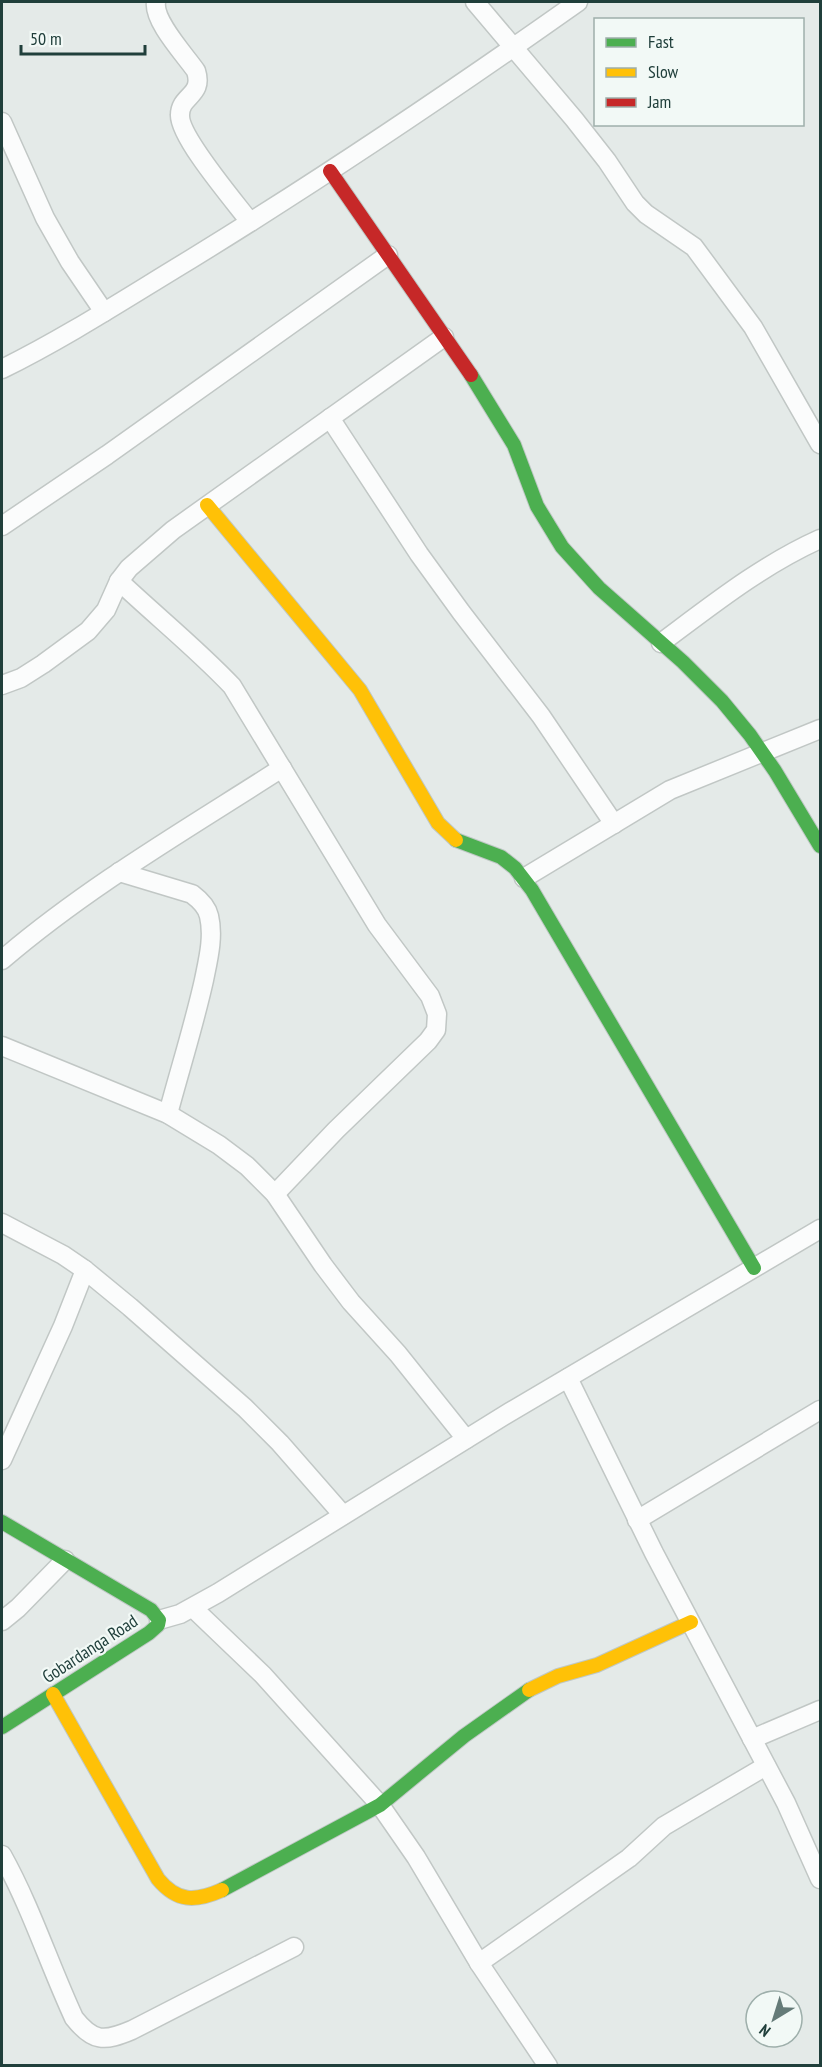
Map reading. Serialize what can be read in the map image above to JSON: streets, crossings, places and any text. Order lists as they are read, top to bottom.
{
  "streets": {
    "street": ["Gobardanga Road"]
  },
  "legend": ["Fast", "Slow", "Jam"],
  "scale_bar": "50 m",
  "north": "bottom left"
}
